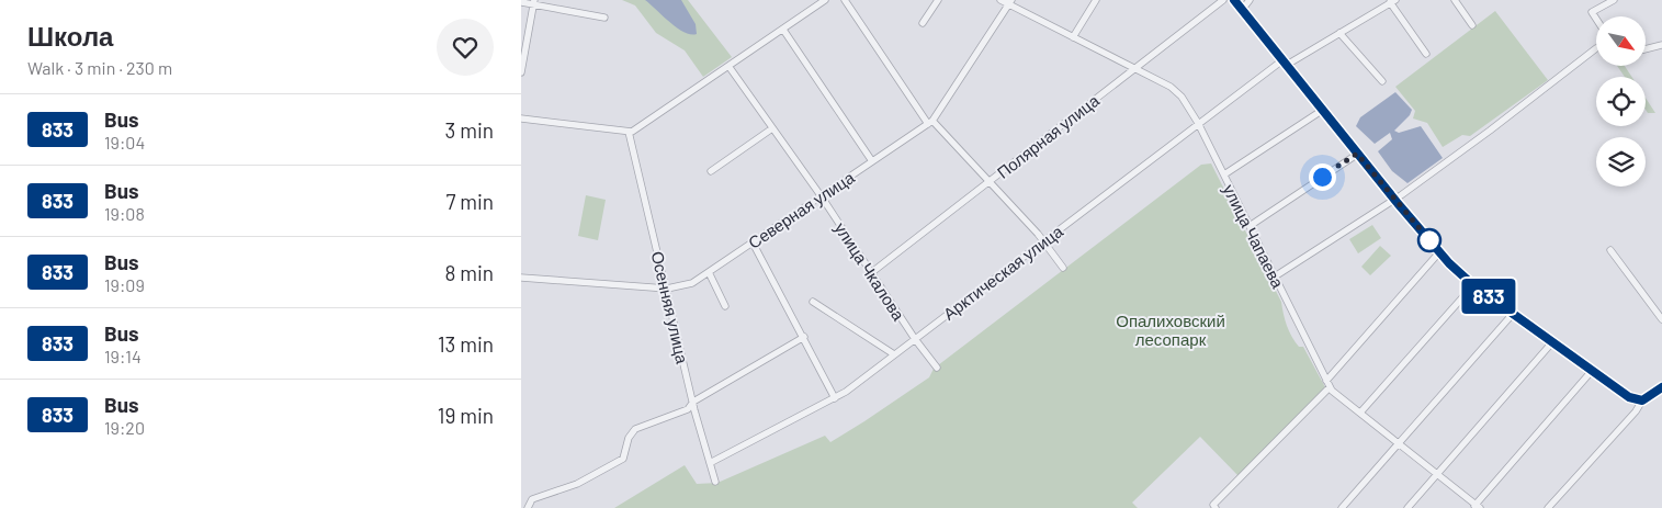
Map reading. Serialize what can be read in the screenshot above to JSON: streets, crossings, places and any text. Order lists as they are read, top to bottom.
{
  "streets": {
    "street": [
      "Полярная улица",
      "Северная улица",
      "улица Чапаева",
      "улица Чкалова",
      "Арктическая улица",
      "Осенняя улица"
    ]
  },
  "crossings": [
    ["Полярная улица", "улица Чапаева"],
    ["Полярная улица", "улица Чкалова"],
    ["Северная улица", "улица Чапаева"],
    ["Северная улица", "улица Чкалова"],
    ["Северная улица", "Осенняя улица"],
    ["улица Чапаева", "Арктическая улица"],
    ["улица Чкалова", "Арктическая улица"],
    ["Арктическая улица", "Осенняя улица"]
  ],
  "parks": ["Опалиховский лесопарк"],
  "lines": ["bus line 833"],
  "north": "bottom right",
  "page": {
    "heading": ["Школа", "Walk · 3 min · 230 m"],
    "on_map": "833",
    "list": [
      {
        "mark": "833",
        "name": "Bus",
        "note": "19:04",
        "value": "3 min"
      },
      {
        "mark": "833",
        "name": "Bus",
        "note": "19:08",
        "value": "7 min"
      },
      {
        "mark": "833",
        "name": "Bus",
        "note": "19:09",
        "value": "8 min"
      },
      {
        "mark": "833",
        "name": "Bus",
        "note": "19:14",
        "value": "13 min"
      },
      {
        "mark": "833",
        "name": "Bus",
        "note": "19:20",
        "value": "19 min"
      }
    ]
  }
}
